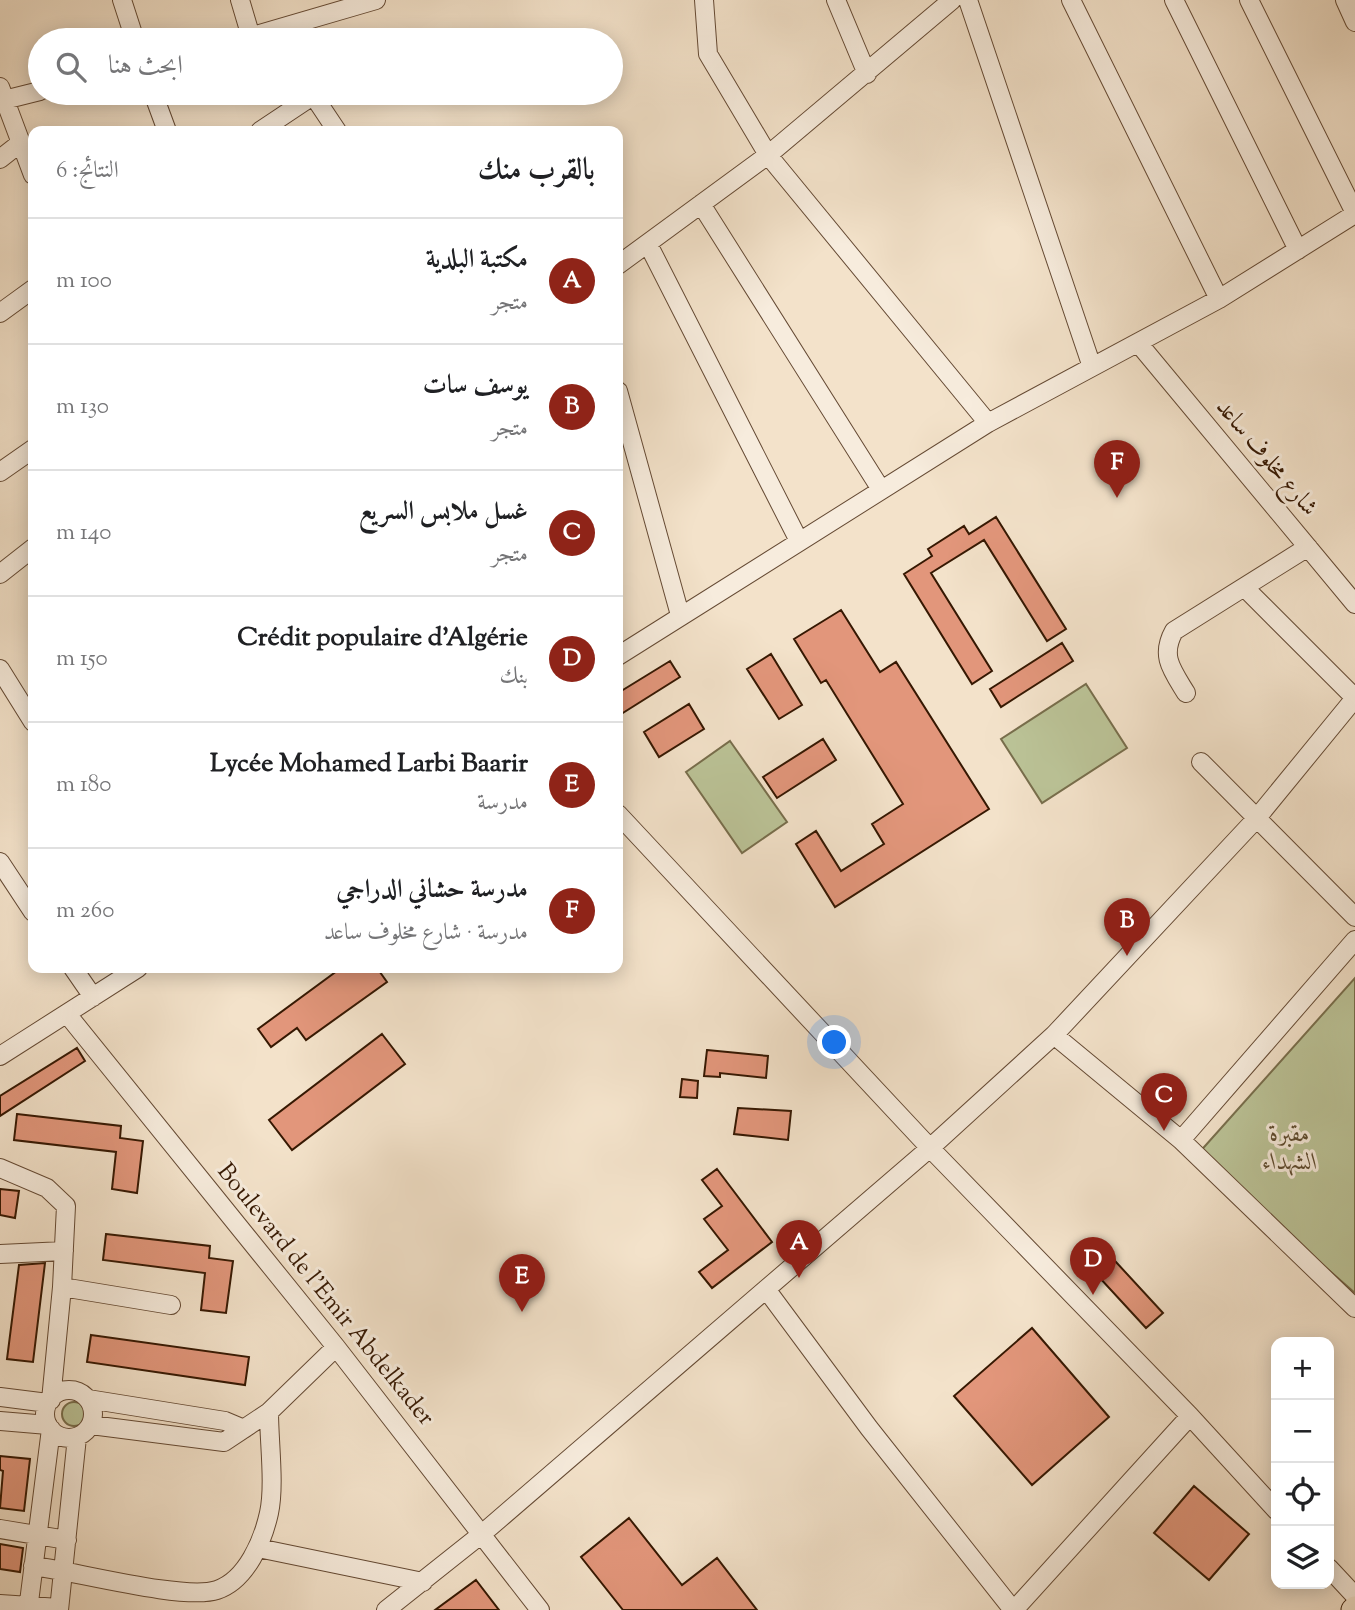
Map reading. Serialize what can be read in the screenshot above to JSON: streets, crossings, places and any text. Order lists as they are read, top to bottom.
{
  "streets": {
    "street": ["شارع مخلوف ساعد", "Boulevard de l'Emir Abdelkader"]
  },
  "parks": ["مقبرة الشهداء"],
  "page": {
    "search": "ابحث هنا",
    "heading": ["بالقرب منك", "النتائج: 6"],
    "list": [
      {
        "mark": "A",
        "name": "مكتبة البلدية",
        "note": "متجر",
        "value": "100 m"
      },
      {
        "mark": "B",
        "name": "يوسف سات",
        "note": "متجر",
        "value": "130 m"
      },
      {
        "mark": "C",
        "name": "غسل ملابس السريع",
        "note": "متجر",
        "value": "140 m"
      },
      {
        "mark": "D",
        "name": "Crédit populaire d'Algérie",
        "note": "بنك",
        "value": "150 m"
      },
      {
        "mark": "E",
        "name": "Lycée Mohamed Larbi Baarir",
        "note": "مدرسة",
        "value": "180 m"
      },
      {
        "mark": "F",
        "name": "مدرسة حشاني الدراجي",
        "note": "مدرسة · شارع مخلوف ساعد",
        "value": "260 m"
      }
    ],
    "pins": [
      "F",
      "B",
      "C",
      "A",
      "D",
      "E"
    ],
    "map_buttons": ["+", "−"]
  }
}
